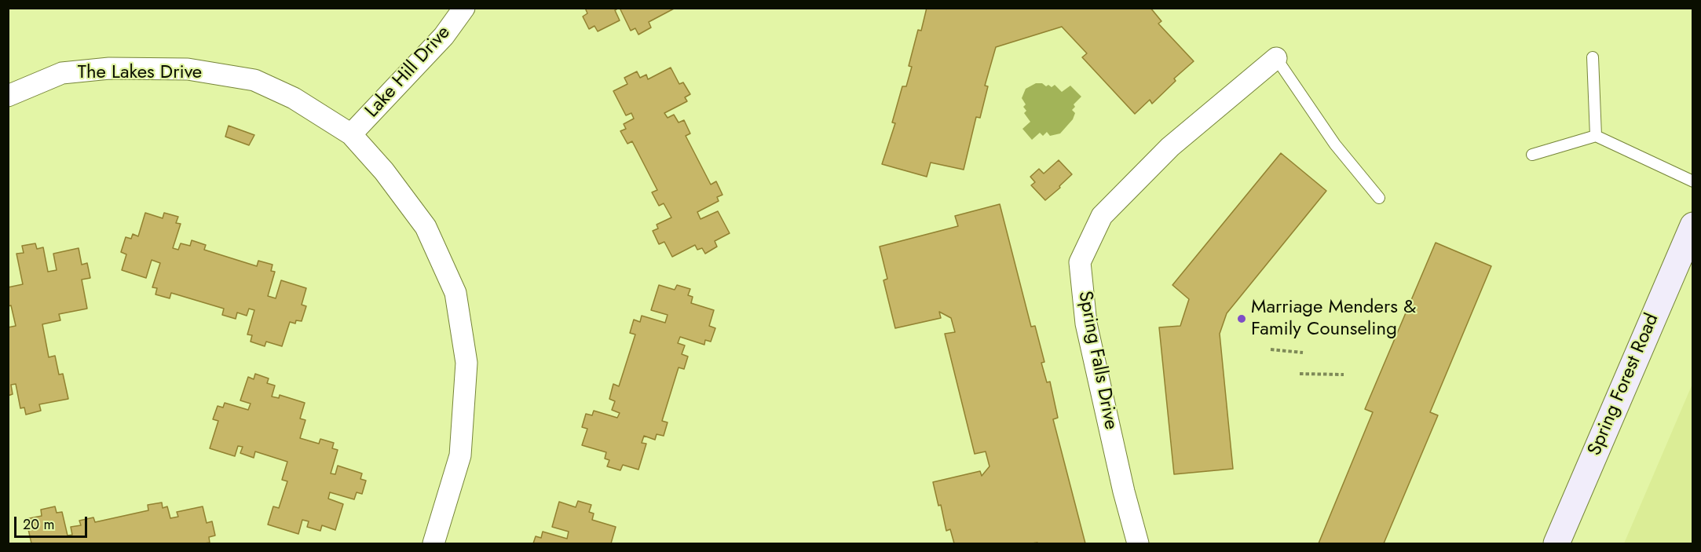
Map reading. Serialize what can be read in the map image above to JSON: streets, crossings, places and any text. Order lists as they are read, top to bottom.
{
  "streets": {
    "main road": ["Spring Forest Road"],
    "street": ["Lake Hill Drive", "The Lakes Drive", "Spring Falls Drive"]
  },
  "crossings": [
    ["Lake Hill Drive", "The Lakes Drive"]
  ],
  "places": ["Marriage Menders & Family Counseling"],
  "scale_bar": "20 m"
}
